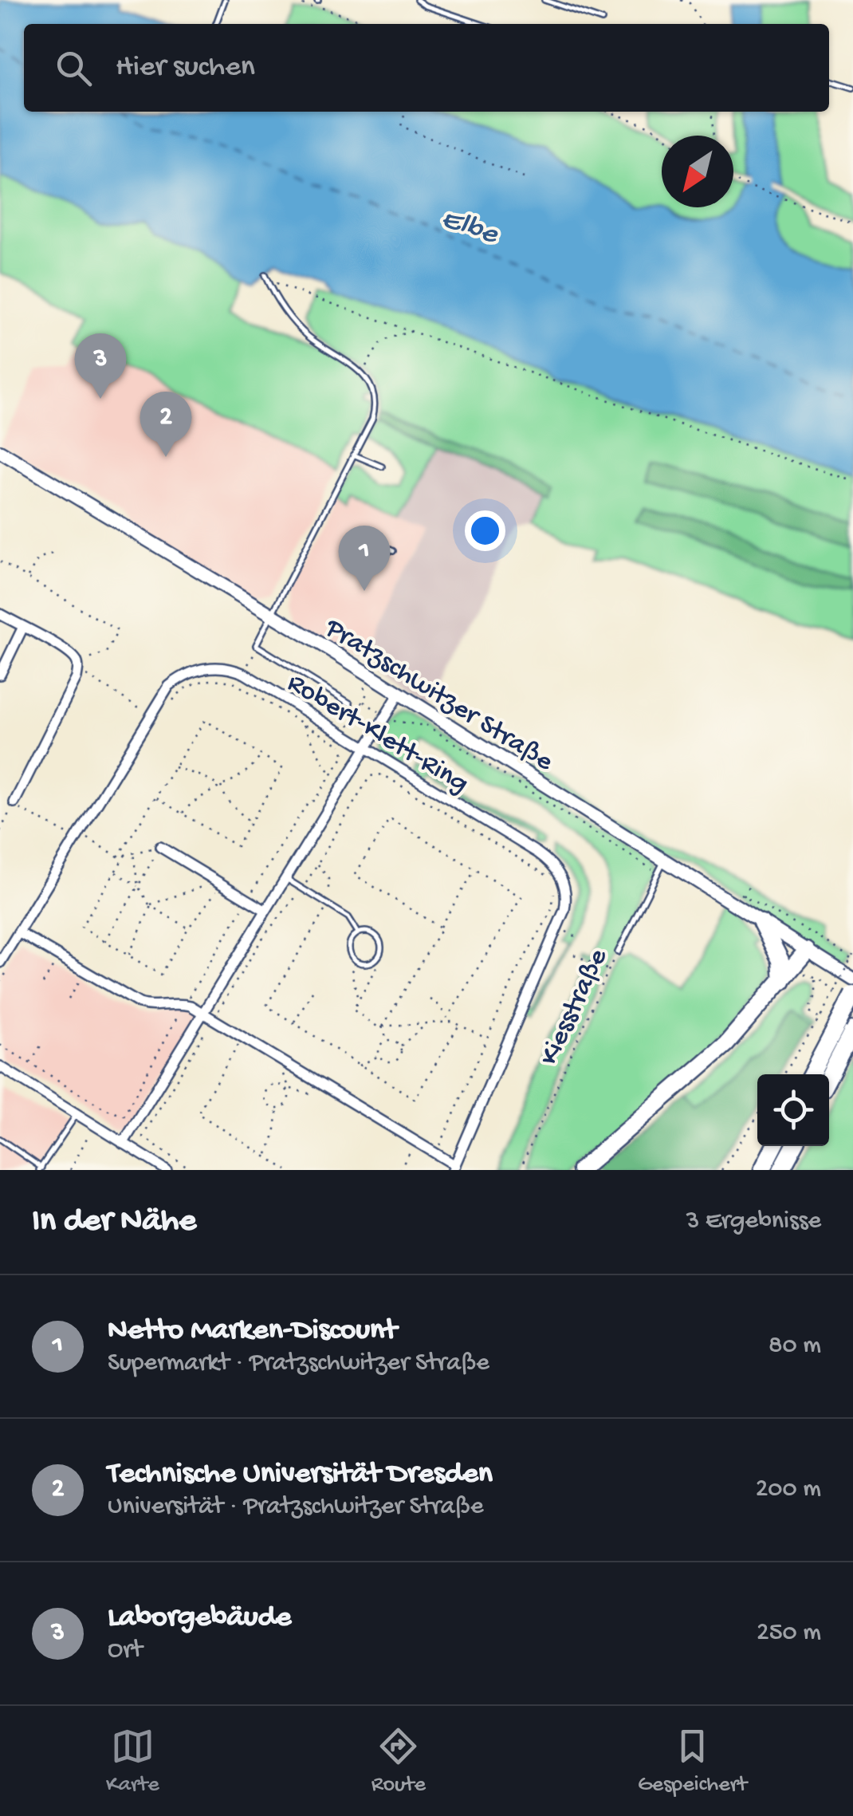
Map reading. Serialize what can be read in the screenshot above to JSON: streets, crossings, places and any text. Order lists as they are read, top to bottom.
{
  "streets": {
    "street": ["Pratzschwitzer Straße", "Robert-Klett-Ring"],
    "lane": ["Kiesstraße"]
  },
  "crossings": [
    ["Pratzschwitzer Straße", "Kiesstraße"]
  ],
  "water": ["Elbe"],
  "north": "bottom left",
  "page": {
    "search": "Hier suchen",
    "pins": ["3", "2", "1"],
    "heading": ["In der Nähe", "3 Ergebnisse"],
    "list": [
      {
        "mark": "1",
        "name": "Netto Marken-Discount",
        "note": "Supermarkt · Pratzschwitzer Straße",
        "value": "80 m"
      },
      {
        "mark": "2",
        "name": "Technische Universität Dresden",
        "note": "Universität · Pratzschwitzer Straße",
        "value": "200 m"
      },
      {
        "mark": "3",
        "name": "Laborgebäude",
        "note": "Ort",
        "value": "250 m"
      }
    ],
    "nav": ["Karte", "Route", "Gespeichert"]
  }
}
